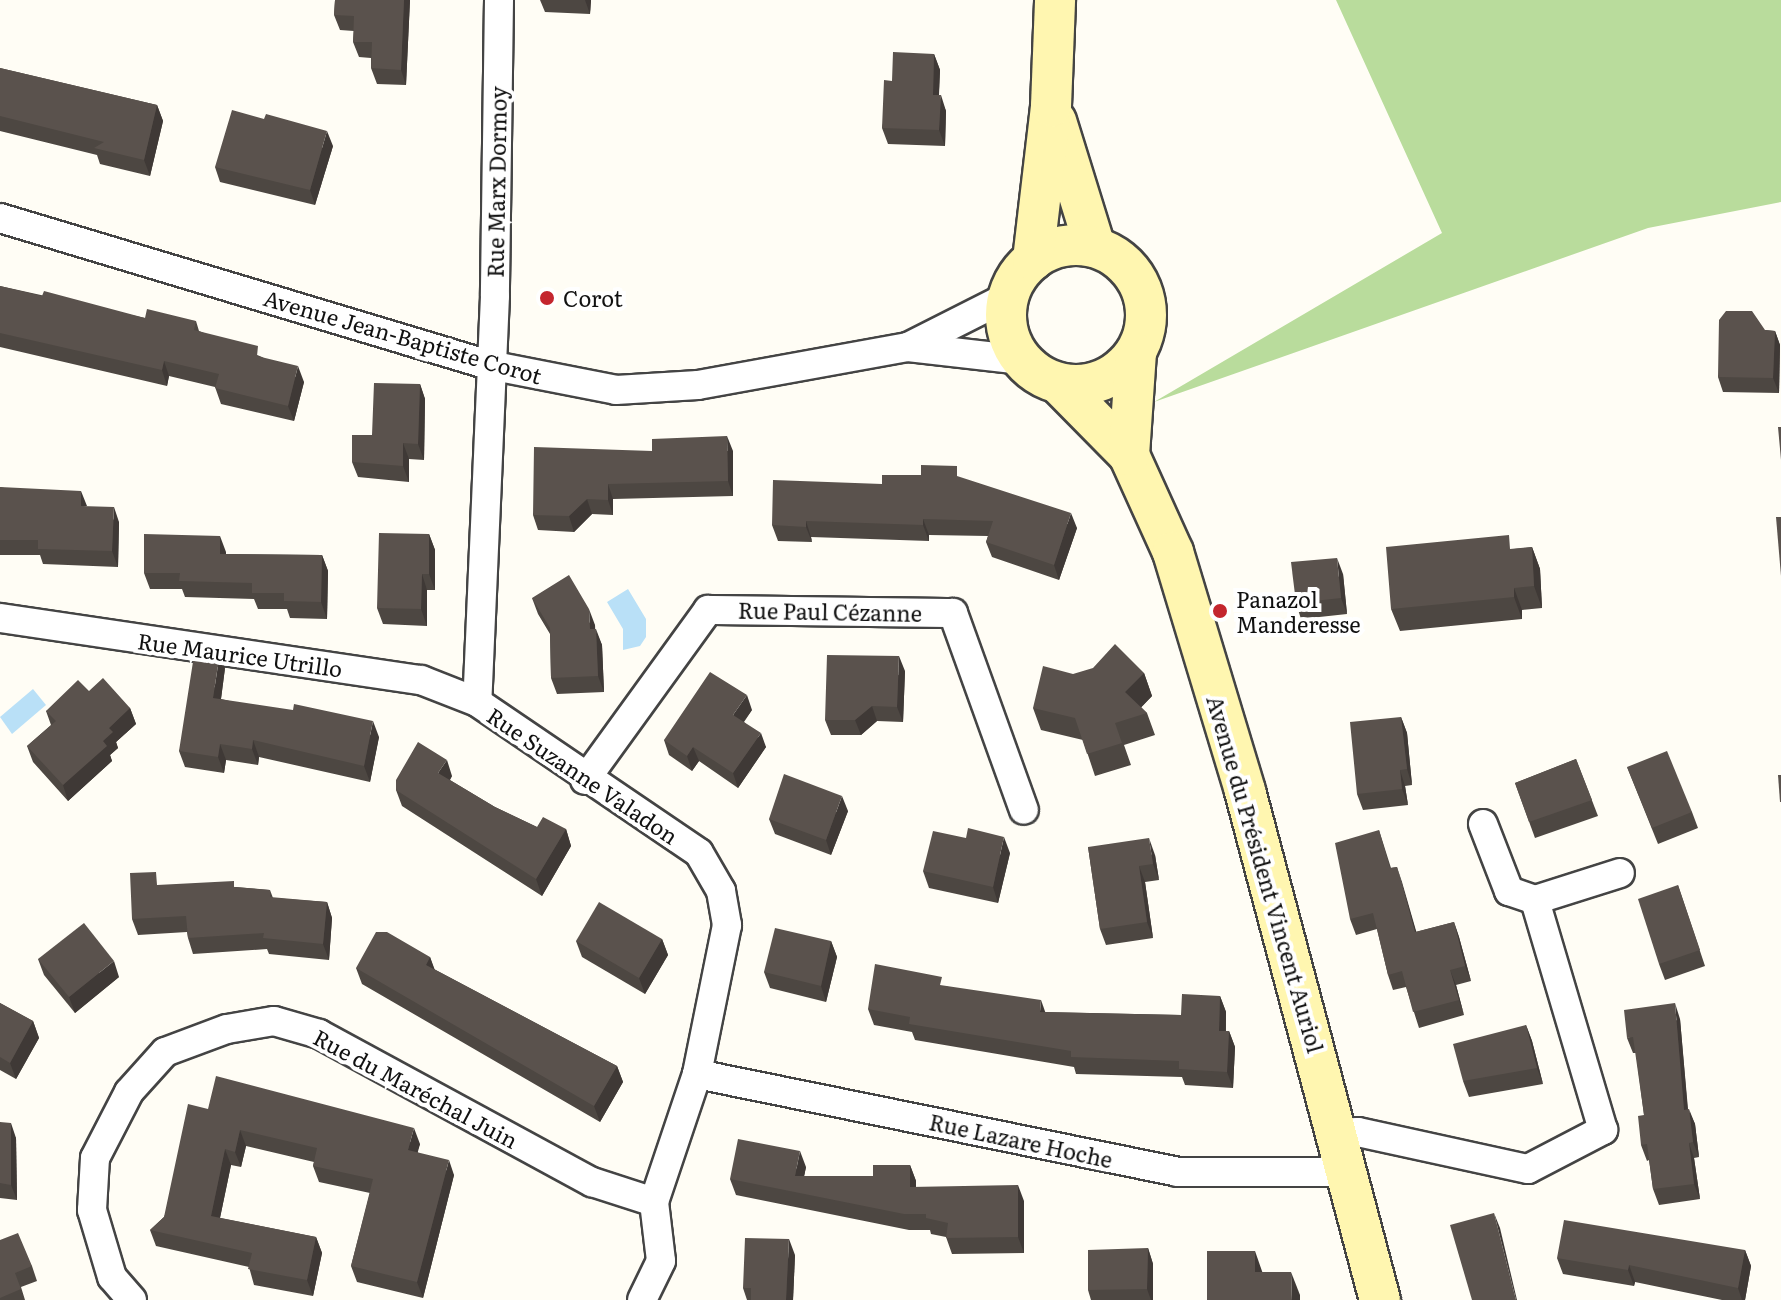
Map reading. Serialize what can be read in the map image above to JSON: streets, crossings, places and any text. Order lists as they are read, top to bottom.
{
  "streets": {
    "street": [
      "Rue Marx Dormoy",
      "Avenue Jean-Baptiste Corot",
      "Rue Paul Cézanne",
      "Rue Maurice Utrillo",
      "Rue Suzanne Valadon",
      "Avenue du Président Vincent Auriol",
      "Rue du Maréchal Juin",
      "Rue Lazare Hoche"
    ]
  },
  "crossings": [
    ["Rue Marx Dormoy", "Avenue Jean-Baptiste Corot"],
    ["Rue Marx Dormoy", "Rue Suzanne Valadon"],
    ["Avenue Jean-Baptiste Corot", "Rue Suzanne Valadon"],
    ["Avenue Jean-Baptiste Corot", "Avenue du Président Vincent Auriol"],
    ["Rue Paul Cézanne", "Rue Suzanne Valadon"],
    ["Rue Maurice Utrillo", "Rue Suzanne Valadon"],
    ["Rue Suzanne Valadon", "Rue Lazare Hoche"],
    ["Avenue du Président Vincent Auriol", "Rue Lazare Hoche"]
  ],
  "places": ["Corot", "Panazol Manderesse"]
}
